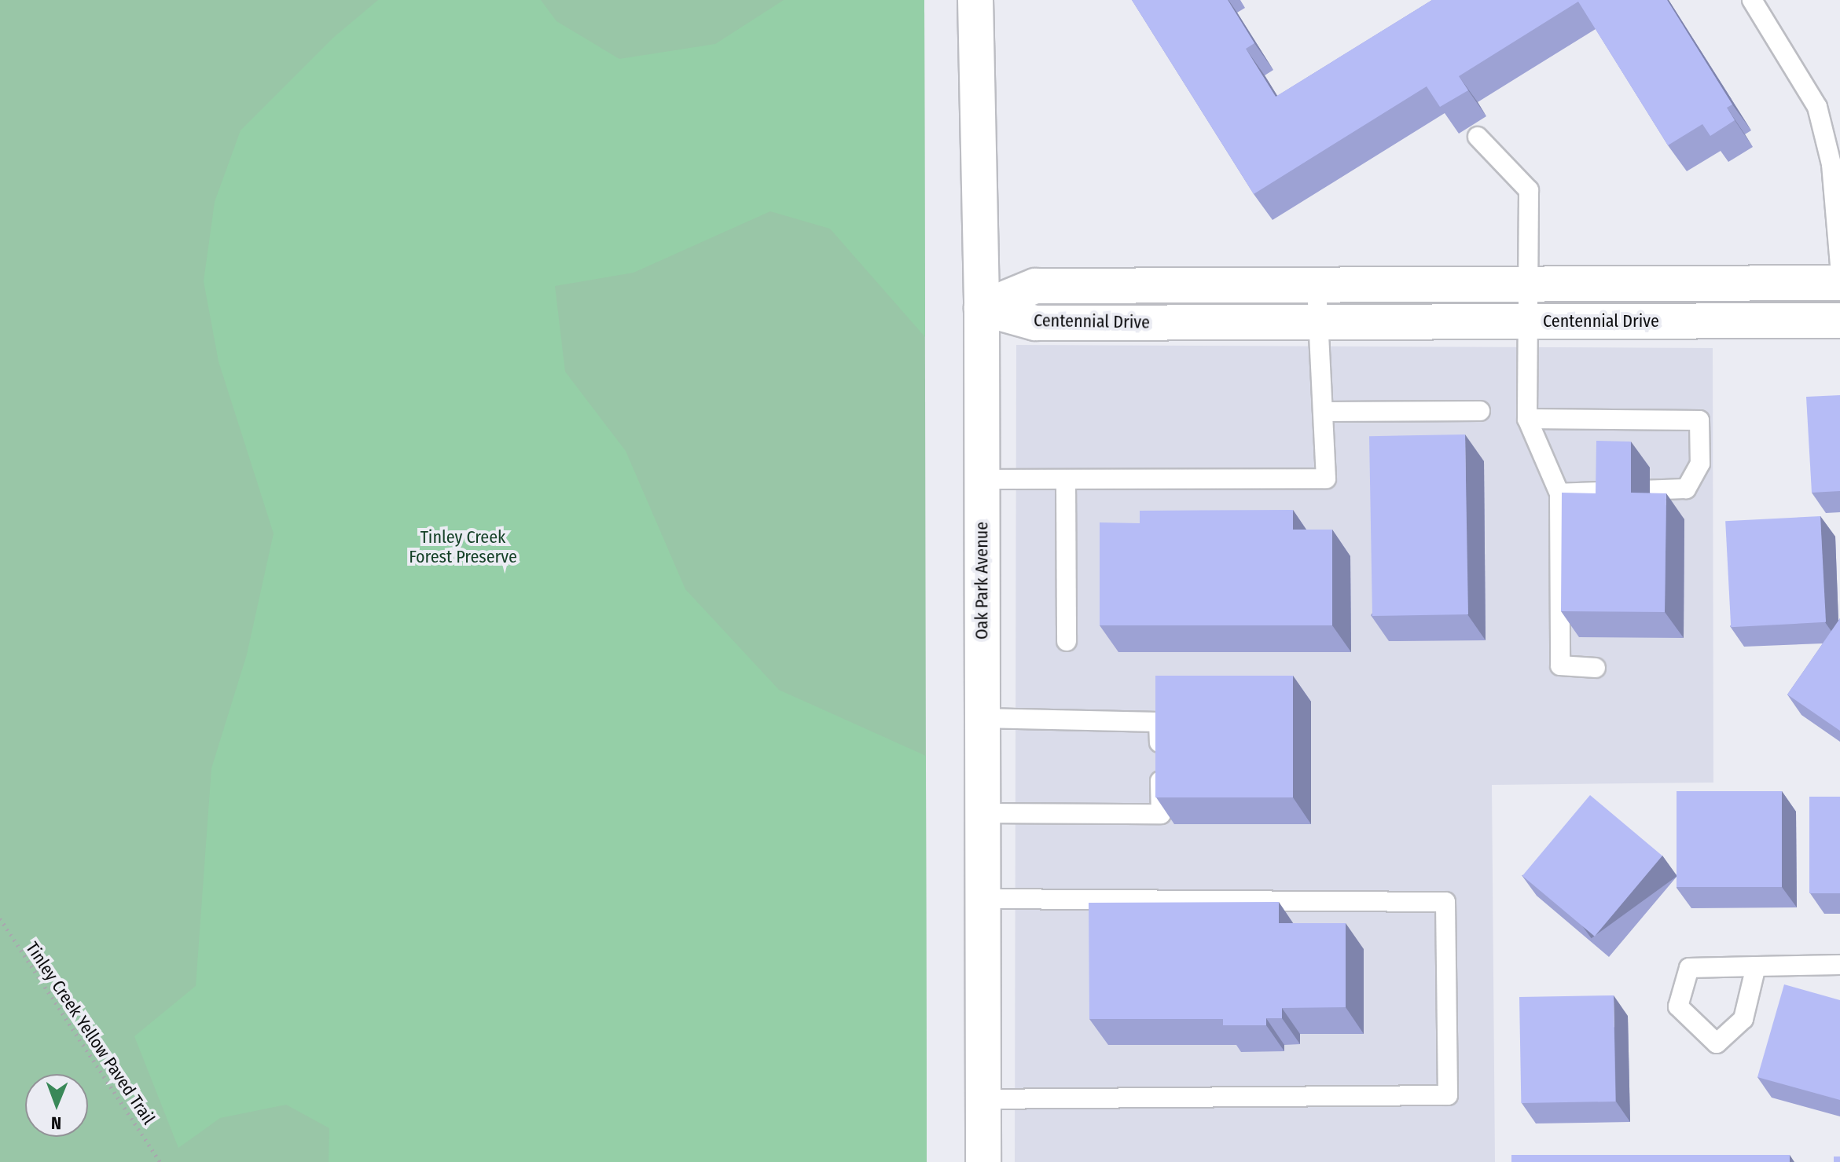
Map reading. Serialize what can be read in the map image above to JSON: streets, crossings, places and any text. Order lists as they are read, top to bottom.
{
  "streets": {
    "street": ["Centennial Drive", "Oak Park Avenue"],
    "path": ["Tinley Creek Yellow Paved Trail"]
  },
  "crossings": [
    ["Centennial Drive", "Oak Park Avenue"]
  ],
  "parks": ["Tinley Creek Forest Preserve"],
  "north": "bottom"
}
